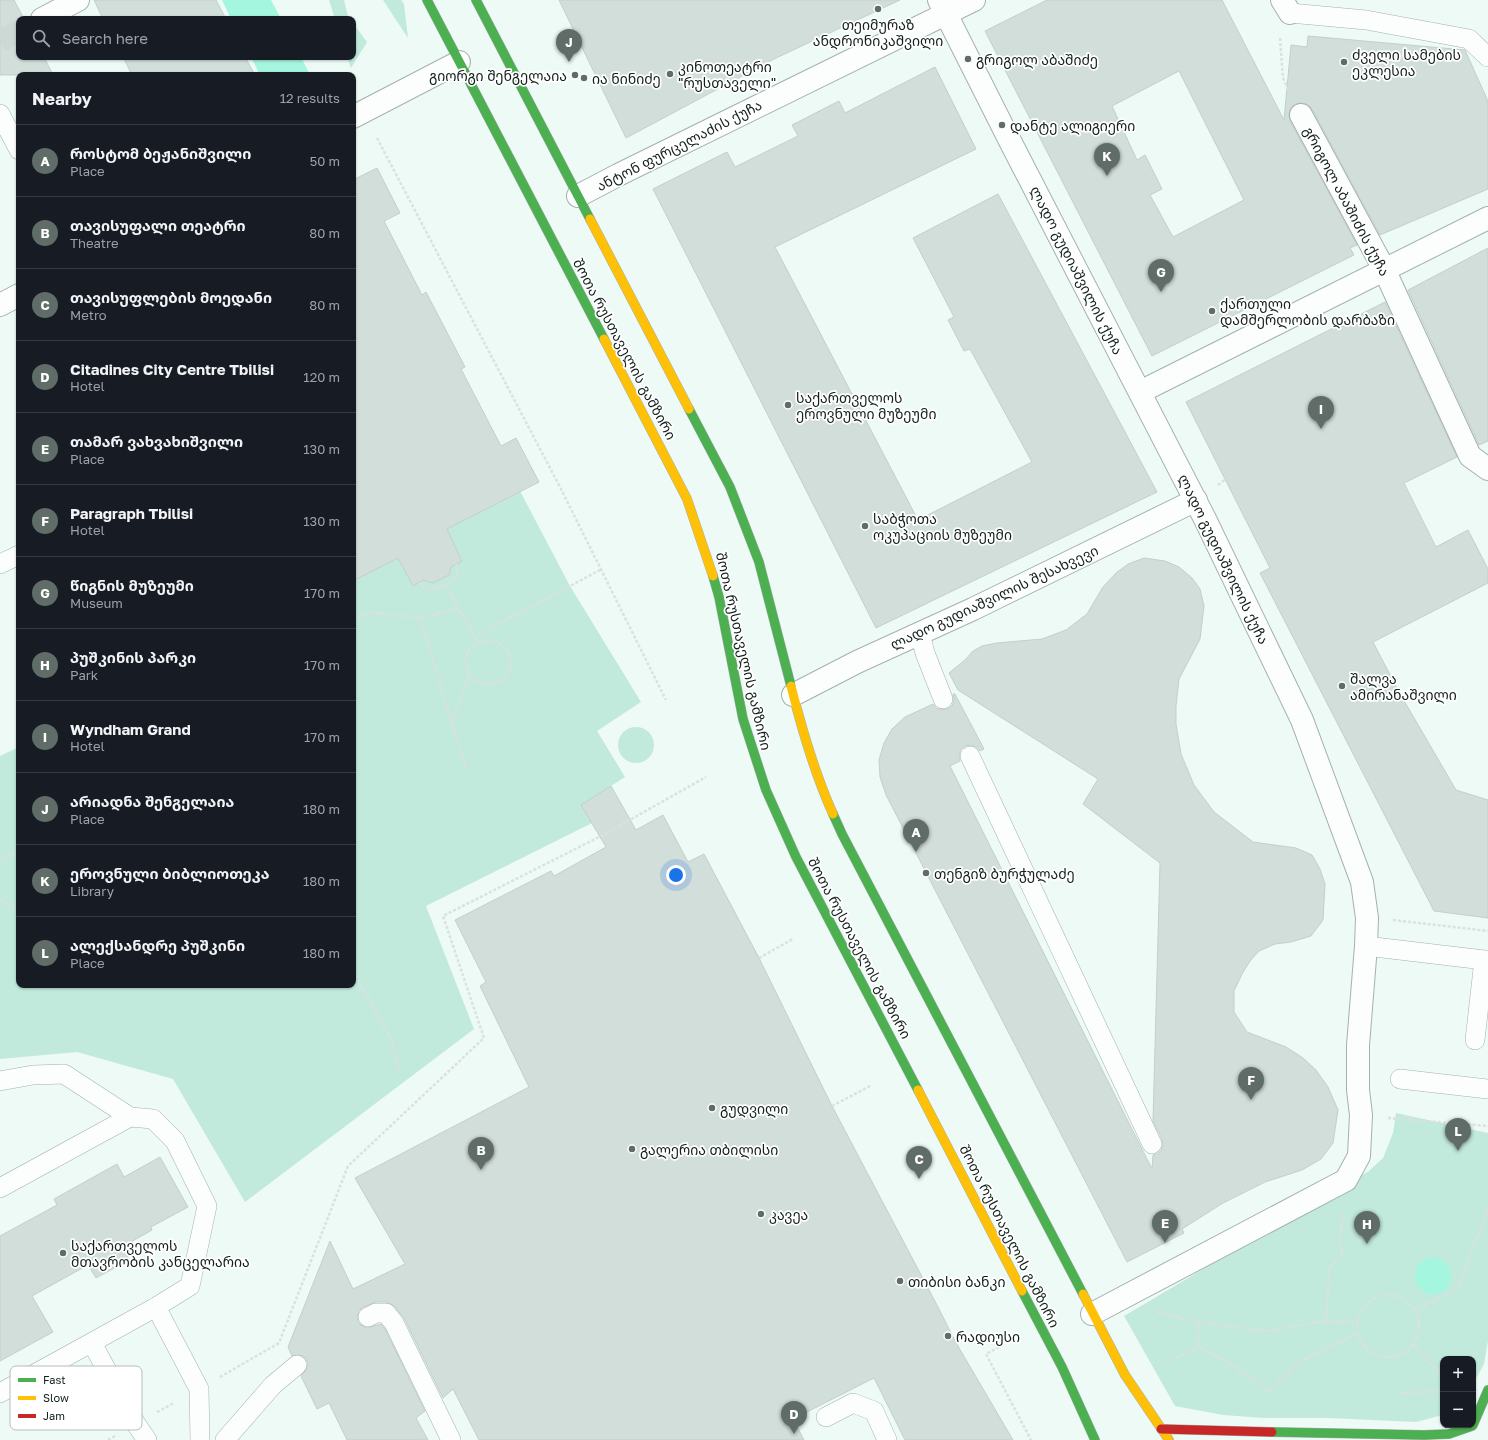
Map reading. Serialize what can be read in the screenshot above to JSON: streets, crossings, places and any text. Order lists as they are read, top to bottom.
{
  "streets": {
    "main road": ["შოთა რუსთაველის გამზირი"],
    "street": [
      "ანტონ ფურცელაძის ქუჩა",
      "გრიგოლ აბაშიძის ქუჩა",
      "ლადო გუდიაშვილის ქუჩა",
      "ლადო გუდიაშვილის შესახვევი"
    ]
  },
  "crossings": [
    ["ანტონ ფურცელაძის ქუჩა", "ლადო გუდიაშვილის ქუჩა"],
    ["ანტონ ფურცელაძის ქუჩა", "შოთა რუსთაველის გამზირი"],
    ["ლადო გუდიაშვილის ქუჩა", "ლადო გუდიაშვილის შესახვევი"],
    ["შოთა რუსთაველის გამზირი", "ლადო გუდიაშვილის შესახვევი"]
  ],
  "places": [
    "თეიმურაზ ანდრონიკაშვილი",
    "გრიგოლ აბაშიძე",
    "ძველი სამების ეკლესია",
    "კინოთეატრი \"რუსთაველი\"",
    "გიორგი შენგელაია",
    "ია ნინიძე",
    "დანტე ალიგიერი",
    "ქართული დამშერლობის დარბაზი",
    "საქართველოს ეროვნული მუზეუმი",
    "საბჭოთა ოკუპაციის მუზეუმი",
    "შალვა ამირანაშვილი",
    "თენგიზ ბურჭულაძე",
    "გუდვილი",
    "გალერია თბილისი",
    "კავეა",
    "საქართველოს მთავრობის კანცელარია",
    "თიბისი ბანკი",
    "რადიუსი"
  ],
  "legend": ["Fast", "Slow", "Jam"],
  "page": {
    "search": "Search here",
    "pins": [
      "J",
      "K",
      "G",
      "I",
      "A",
      "F",
      "L",
      "B",
      "C",
      "E",
      "H",
      "D"
    ],
    "heading": ["Nearby", "12 results"],
    "list": [
      {
        "mark": "A",
        "name": "როსტომ ბეჟანიშვილი",
        "note": "Place",
        "value": "50 m"
      },
      {
        "mark": "B",
        "name": "თავისუფალი თეატრი",
        "note": "Theatre",
        "value": "80 m"
      },
      {
        "mark": "C",
        "name": "თავისუფლების მოედანი",
        "note": "Metro",
        "value": "80 m"
      },
      {
        "mark": "D",
        "name": "Citadines City Centre Tbilisi",
        "note": "Hotel",
        "value": "120 m"
      },
      {
        "mark": "E",
        "name": "თამარ ვახვახიშვილი",
        "note": "Place",
        "value": "130 m"
      },
      {
        "mark": "F",
        "name": "Paragraph Tbilisi",
        "note": "Hotel",
        "value": "130 m"
      },
      {
        "mark": "G",
        "name": "წიგნის მუზეუმი",
        "note": "Museum",
        "value": "170 m"
      },
      {
        "mark": "H",
        "name": "პუშკინის პარკი",
        "note": "Park",
        "value": "170 m"
      },
      {
        "mark": "I",
        "name": "Wyndham Grand",
        "note": "Hotel",
        "value": "170 m"
      },
      {
        "mark": "J",
        "name": "არიადნა შენგელაია",
        "note": "Place",
        "value": "180 m"
      },
      {
        "mark": "K",
        "name": "ეროვნული ბიბლიოთეკა",
        "note": "Library",
        "value": "180 m"
      },
      {
        "mark": "L",
        "name": "ალექსანდრე პუშკინი",
        "note": "Place",
        "value": "180 m"
      }
    ],
    "map_buttons": ["+", "−"]
  }
}
